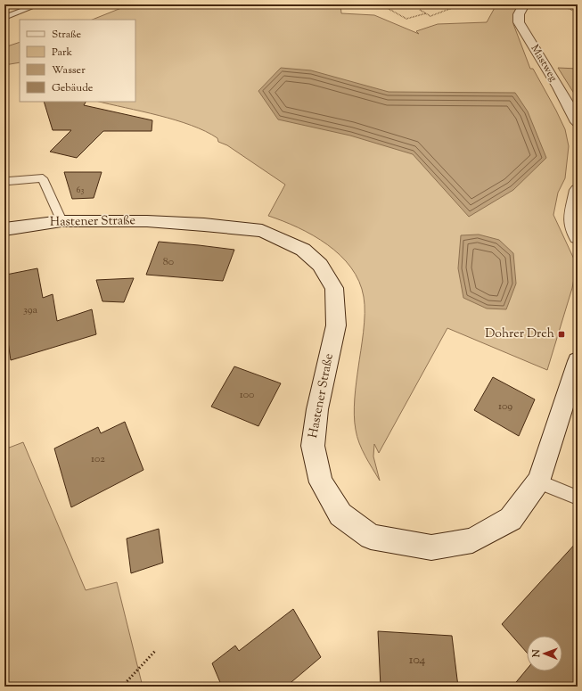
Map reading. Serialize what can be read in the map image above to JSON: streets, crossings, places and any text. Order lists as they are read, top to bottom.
{
  "streets": {
    "main road": ["Mastweg", "Hastener Straße"]
  },
  "places": {
    "transit": ["Dohrer Dreh"]
  },
  "house_numbers": [
    "63",
    "80",
    "39a",
    "100",
    "109",
    "102",
    "104"
  ],
  "legend": [
    "Straße",
    "Park",
    "Wasser",
    "Gebäude"
  ],
  "north": "left"
}
